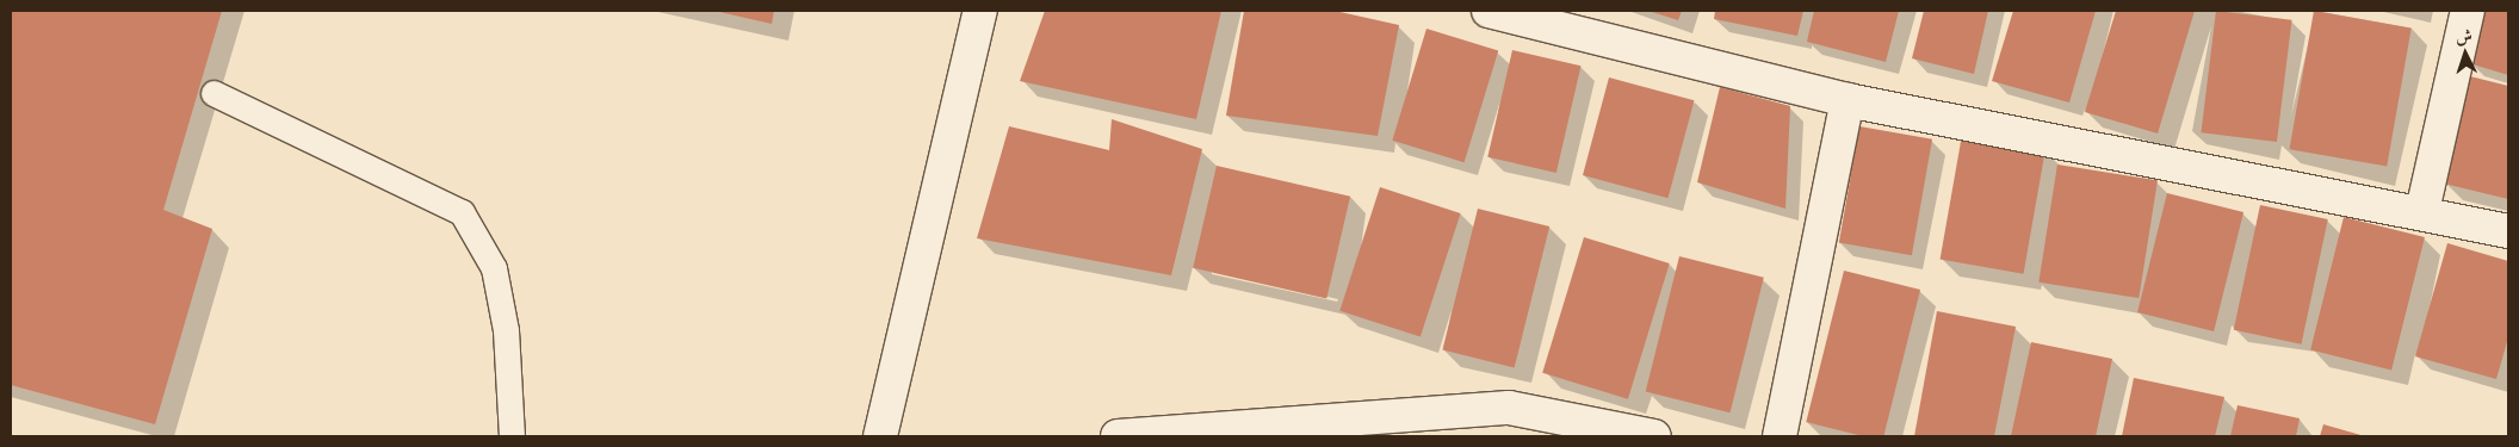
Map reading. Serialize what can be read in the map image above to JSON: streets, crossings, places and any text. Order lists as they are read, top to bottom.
{
  "north": "top"
}
